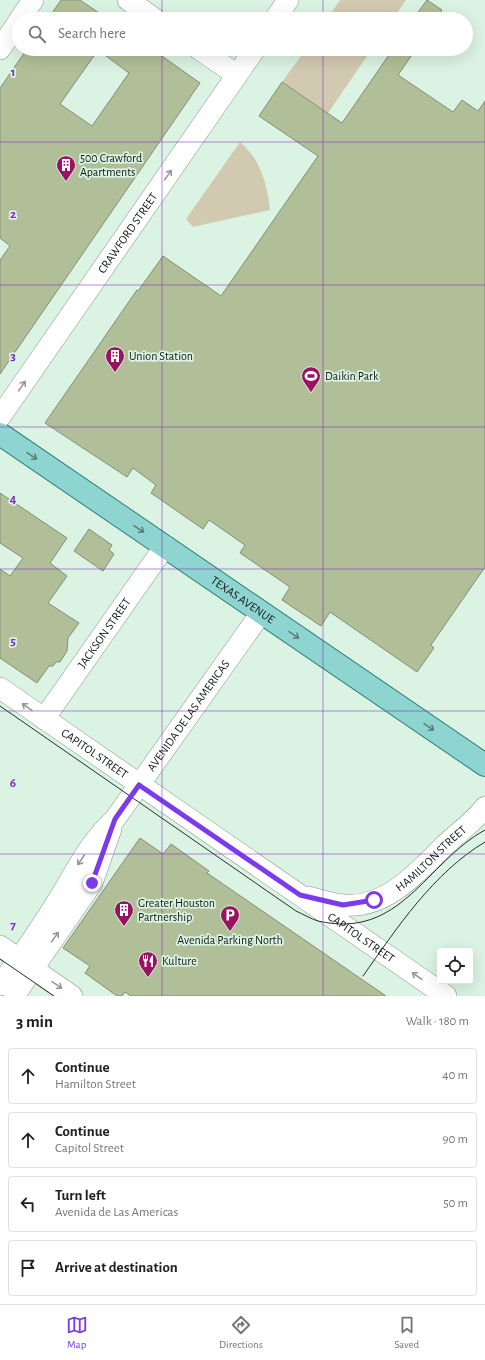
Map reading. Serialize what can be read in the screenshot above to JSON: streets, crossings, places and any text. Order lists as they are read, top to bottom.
{
  "streets": {
    "main road": ["TEXAS AVENUE"],
    "street": [
      "CRAWFORD STREET",
      "JACKSON STREET",
      "AVENIDA DE LAS AMERICAS",
      "CAPITOL STREET",
      "HAMILTON STREET"
    ]
  },
  "crossings": [
    ["TEXAS AVENUE", "JACKSON STREET"],
    ["TEXAS AVENUE", "AVENIDA DE LAS AMERICAS"],
    ["JACKSON STREET", "CAPITOL STREET"],
    ["AVENIDA DE LAS AMERICAS", "CAPITOL STREET"],
    ["CAPITOL STREET", "HAMILTON STREET"]
  ],
  "one_way": ["CRAWFORD STREET", "TEXAS AVENUE", "CAPITOL STREET"],
  "places": {
    "building": ["500 Crawford Apartments", "Union Station", "Greater Houston Partnership"],
    "sports": ["Daikin Park"],
    "parking": ["Avenida Parking North"],
    "restaurant": ["Kulture"]
  },
  "page": {
    "search": "Search here",
    "heading": ["3 min", "Walk · 180 m"],
    "list": [
      ["Continue", "Hamilton Street", "40 m"],
      ["Continue", "Capitol Street", "90 m"],
      ["Turn left", "Avenida de Las Americas", "50 m"],
      "Arrive at destination"
    ],
    "nav": ["Map", "Directions", "Saved"]
  },
  "grid": {
    "rows": [
      "1",
      "2",
      "3",
      "4",
      "5",
      "6",
      "7"
    ]
  }
}
